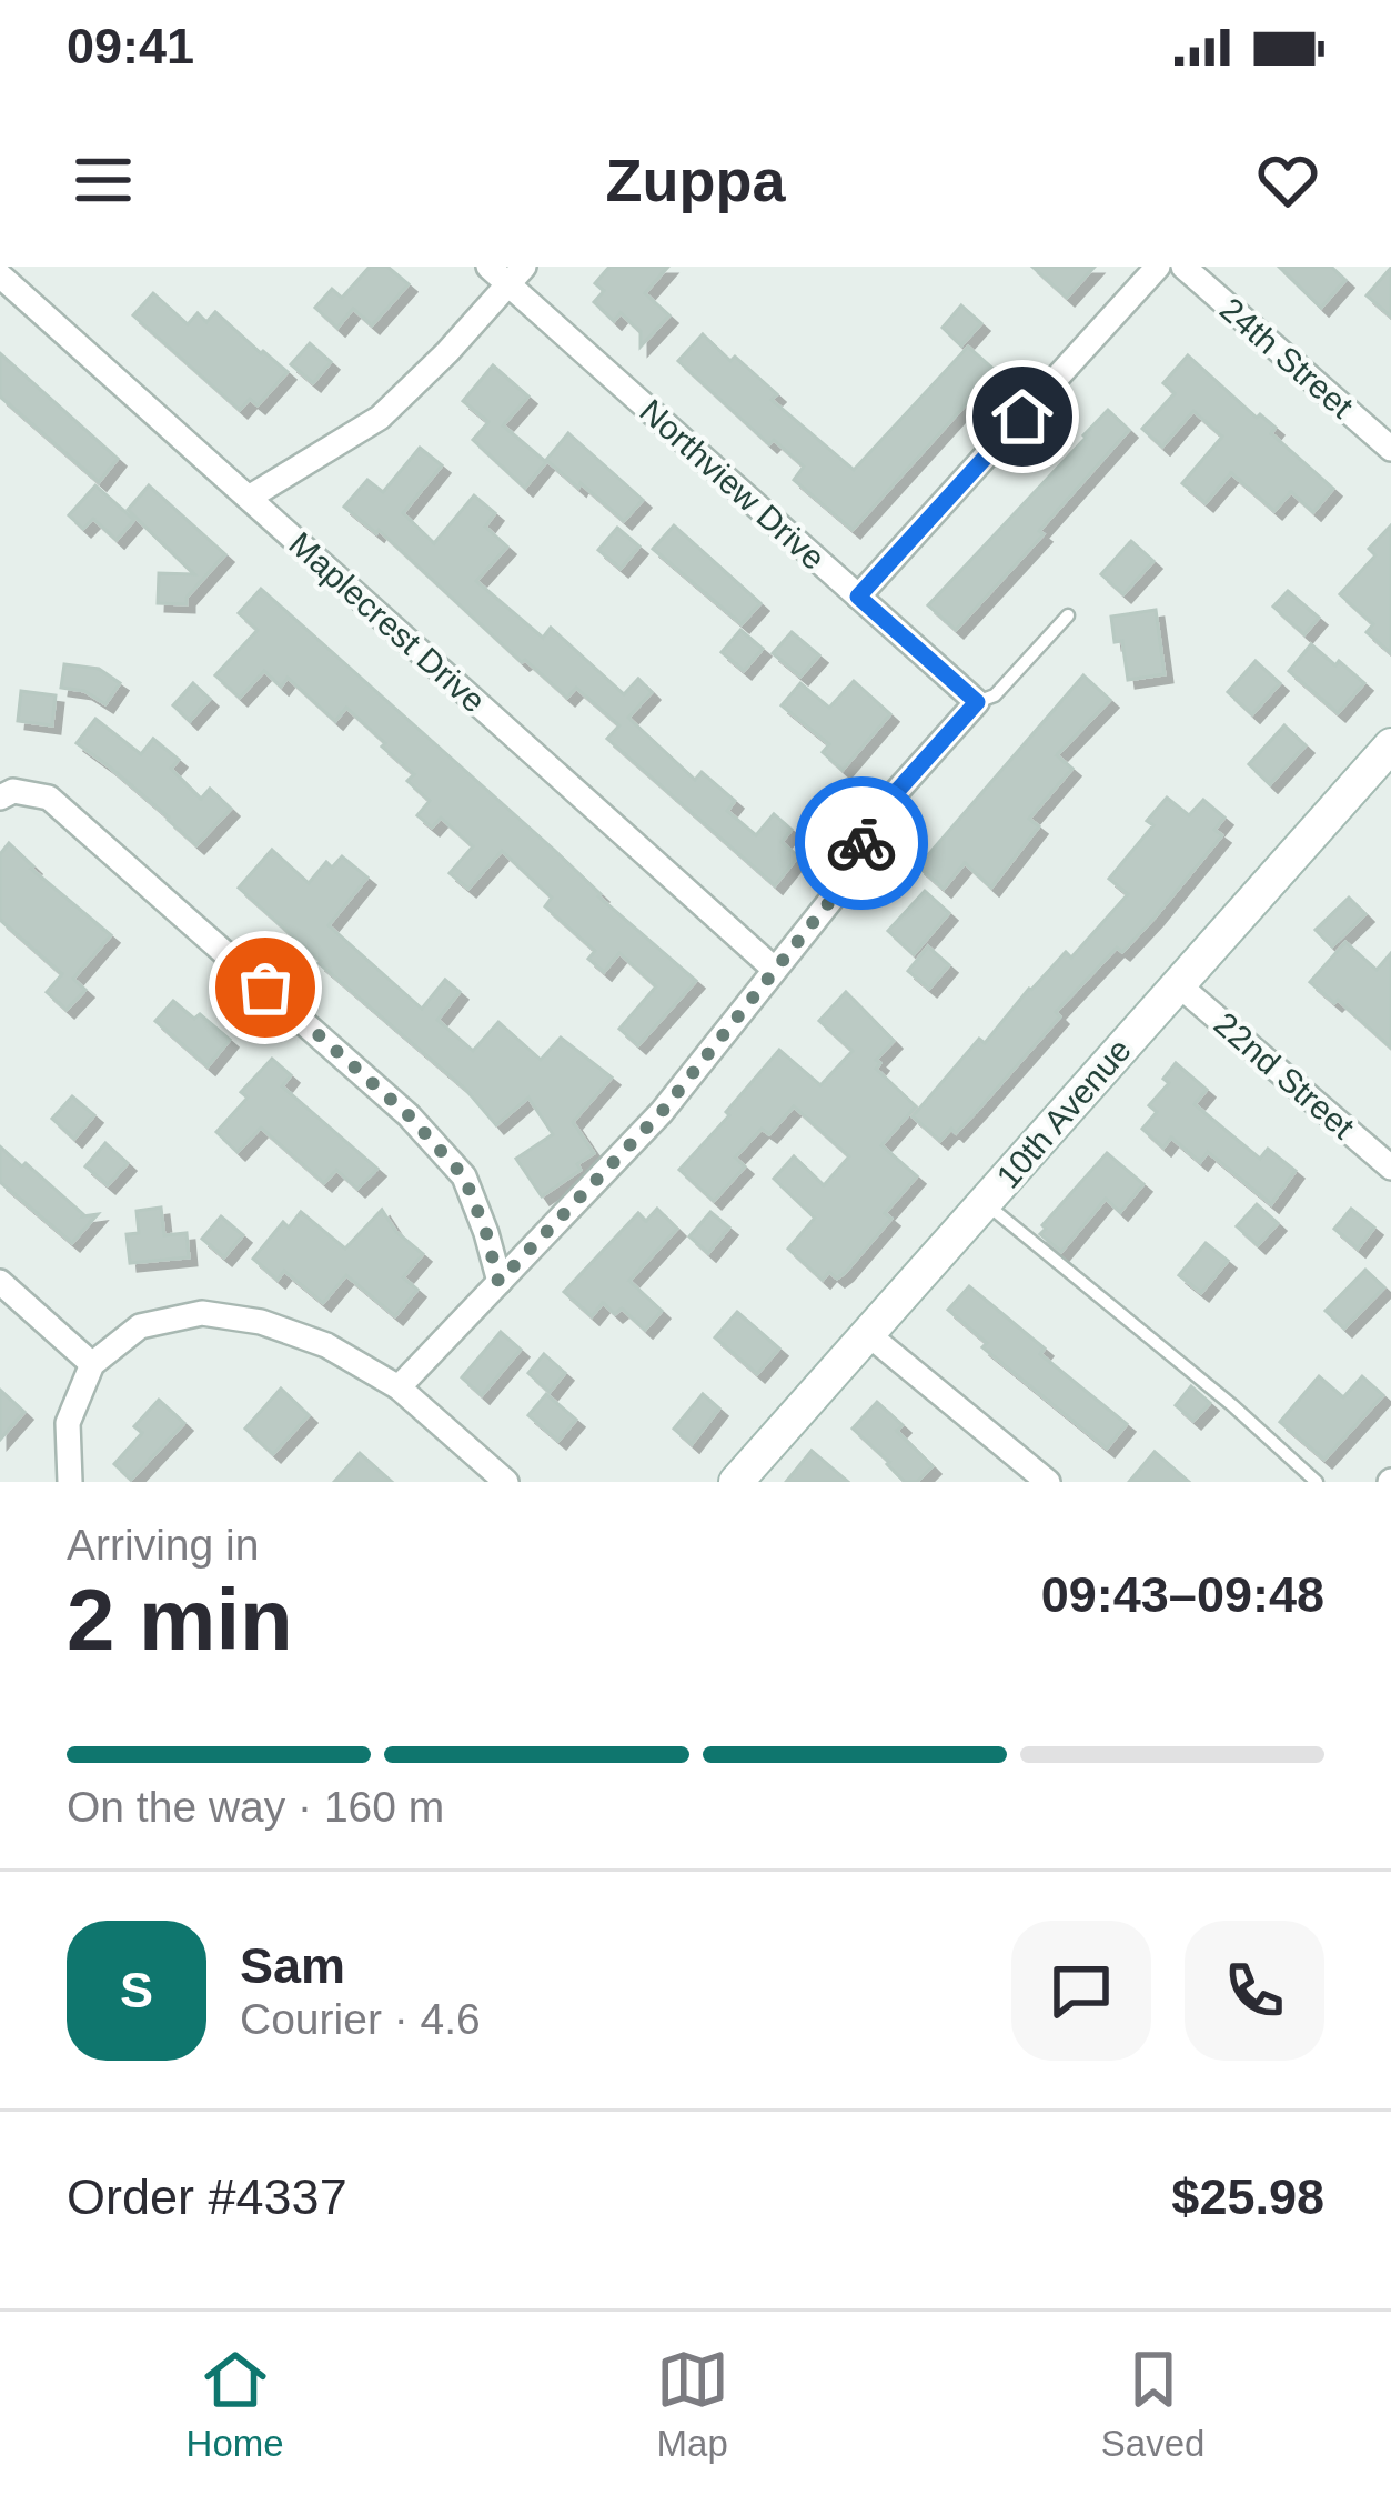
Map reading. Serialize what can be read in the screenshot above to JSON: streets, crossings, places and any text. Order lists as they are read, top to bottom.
{
  "streets": {
    "street": [
      "24th Street",
      "Northview Drive",
      "Maplecrest Drive",
      "22nd Street",
      "10th Avenue"
    ]
  },
  "crossings": [
    ["22nd Street", "10th Avenue"]
  ],
  "page": {
    "status": "09:41",
    "header": "Zuppa",
    "heading": ["2 min", "Arriving in", "09:43–09:48"],
    "panel": [
      "Sam",
      "Courier · 4.6",
      "Order #4337",
      "$25.98"
    ],
    "bar": "On the way · 160 m",
    "round": "S",
    "tabs": ["Home", "Map", "Saved"]
  }
}
